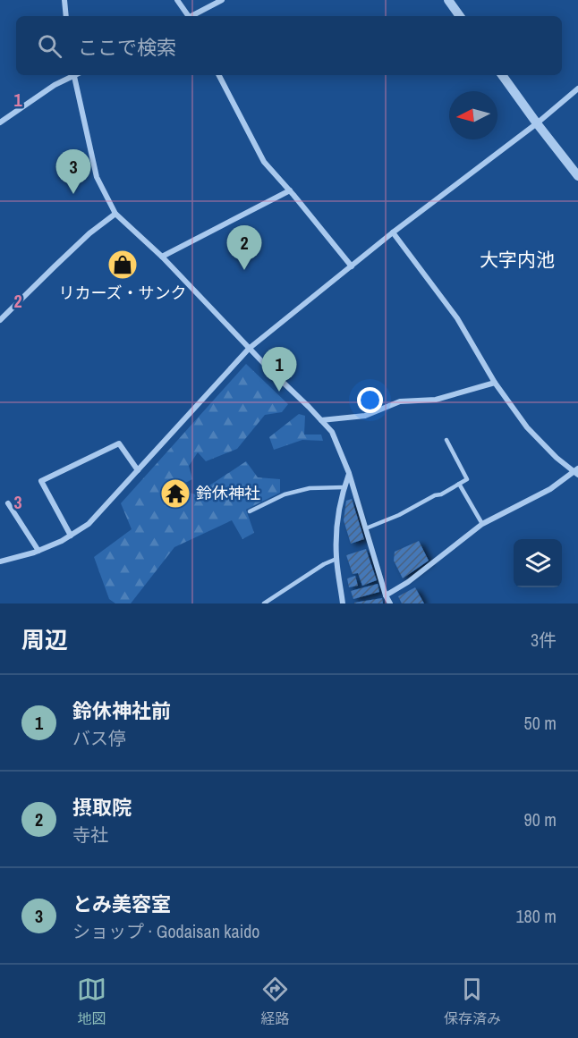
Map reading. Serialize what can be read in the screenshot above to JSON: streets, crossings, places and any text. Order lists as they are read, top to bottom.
{
  "districts": ["大字内池"],
  "places": {
    "shop": ["リカーズ・サンク"],
    "temple": ["鈴休神社"]
  },
  "north": "left",
  "page": {
    "search": "ここで検索",
    "pins": ["3", "2", "1"],
    "heading": ["周辺", "3件"],
    "list": [
      {
        "mark": "1",
        "name": "鈴休神社前",
        "note": "バス停",
        "value": "50 m"
      },
      {
        "mark": "2",
        "name": "摂取院",
        "note": "寺社",
        "value": "90 m"
      },
      {
        "mark": "3",
        "name": "とみ美容室",
        "note": "ショップ · Godaisan kaido",
        "value": "180 m"
      }
    ],
    "nav": ["地図", "経路", "保存済み"]
  },
  "grid": {
    "rows": ["1", "2", "3"]
  }
}
